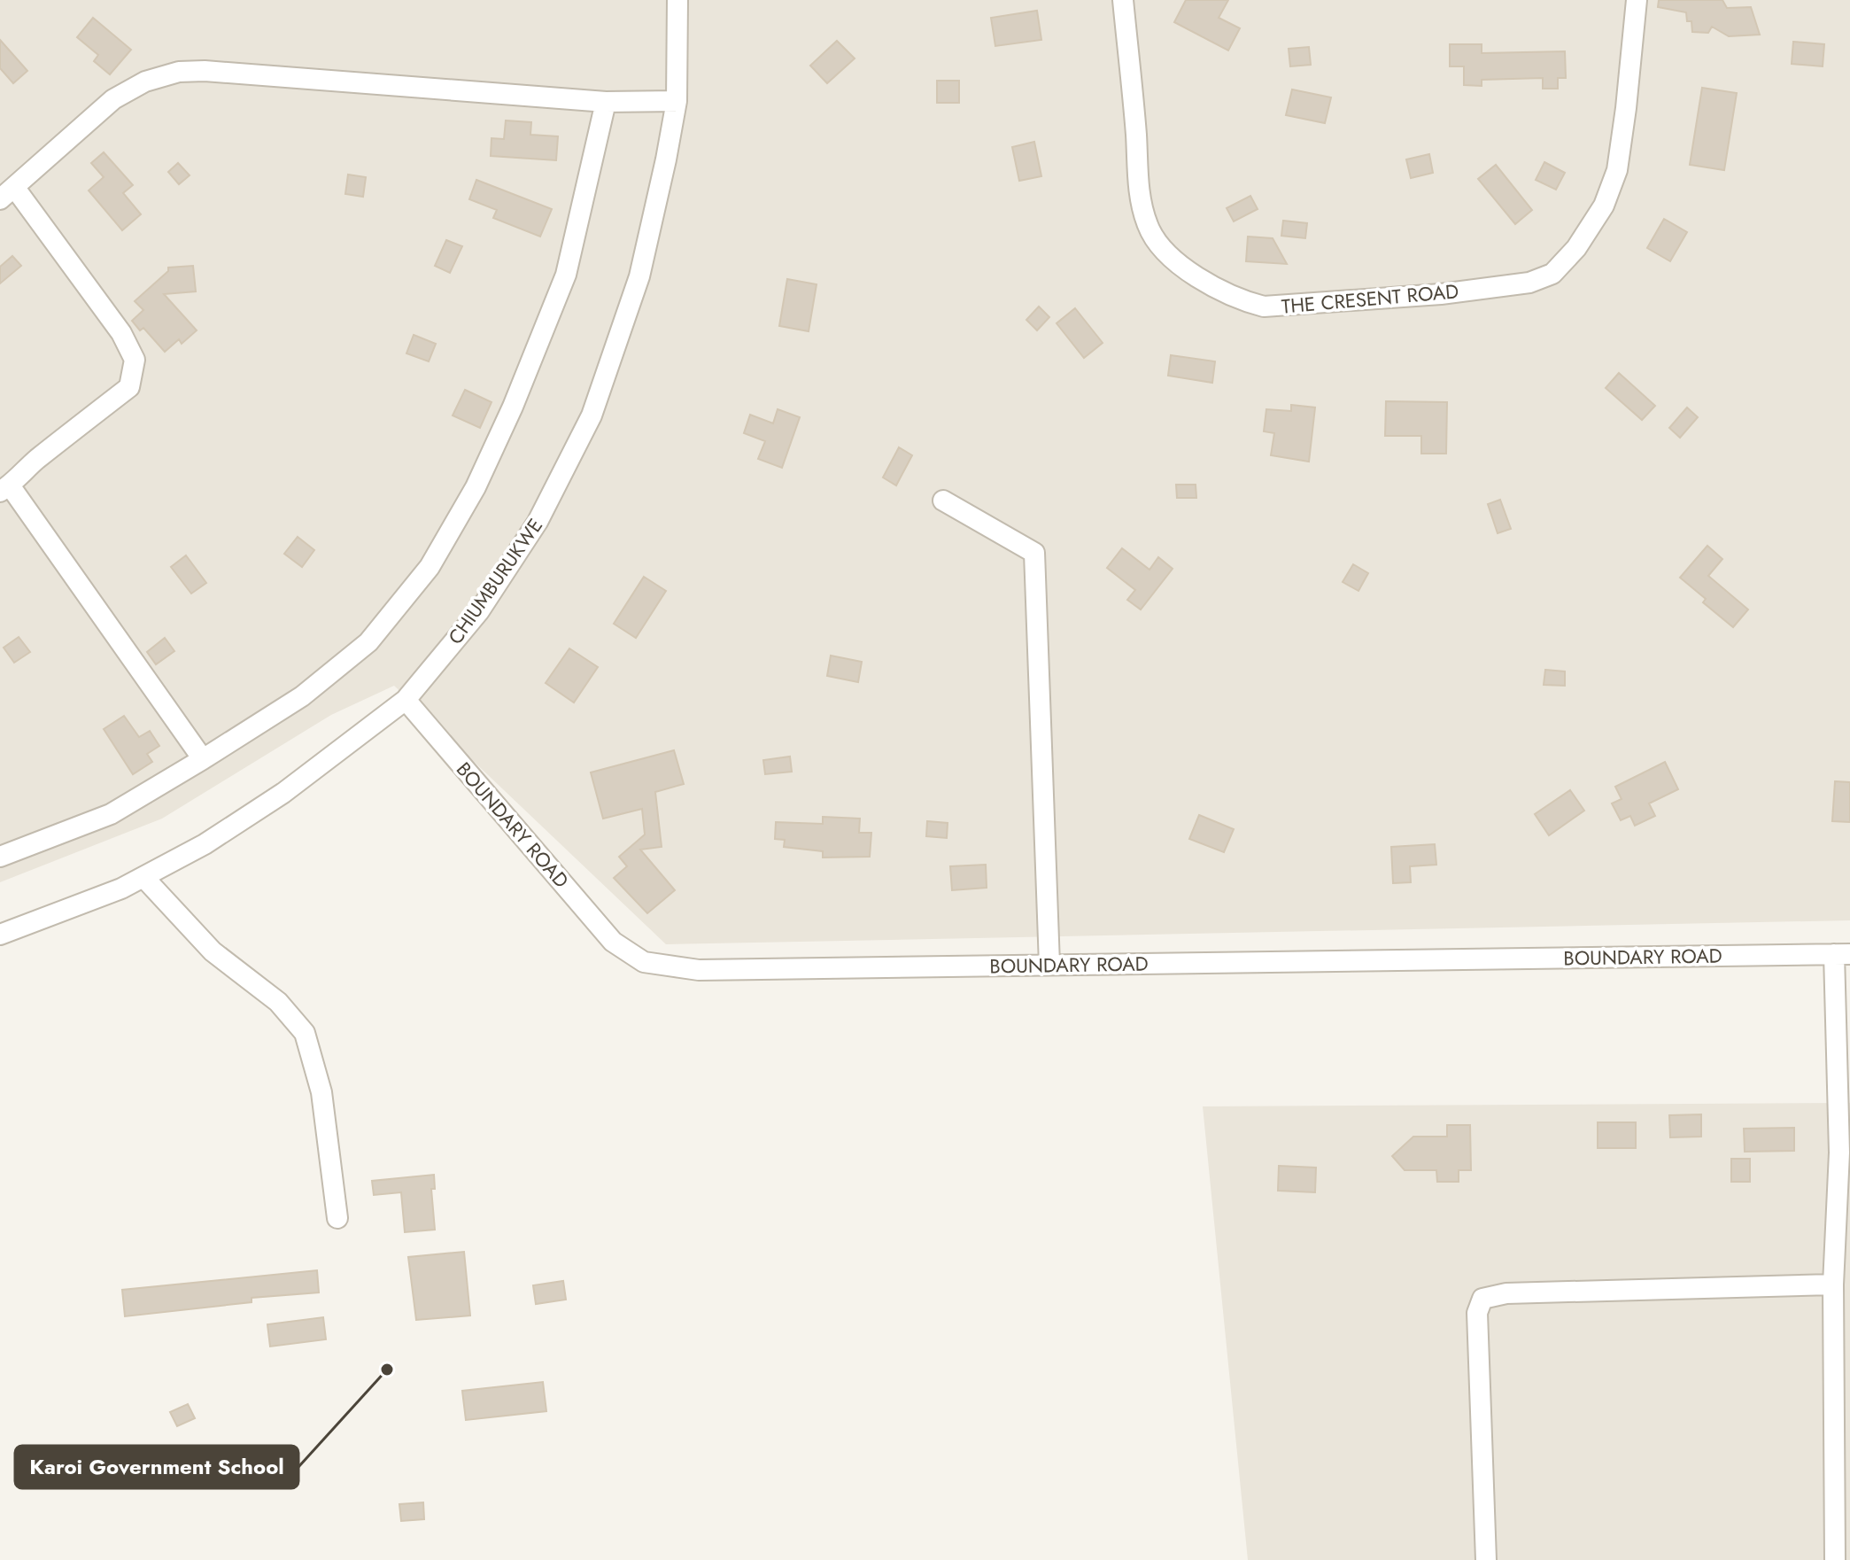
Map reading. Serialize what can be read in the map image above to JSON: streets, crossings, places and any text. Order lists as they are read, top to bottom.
{
  "streets": {
    "street": ["THE CRESENT ROAD", "CHIUMBURUKWE", "BOUNDARY ROAD"]
  },
  "crossings": [
    ["CHIUMBURUKWE", "BOUNDARY ROAD"]
  ],
  "places": ["Karoi Government School"]
}
